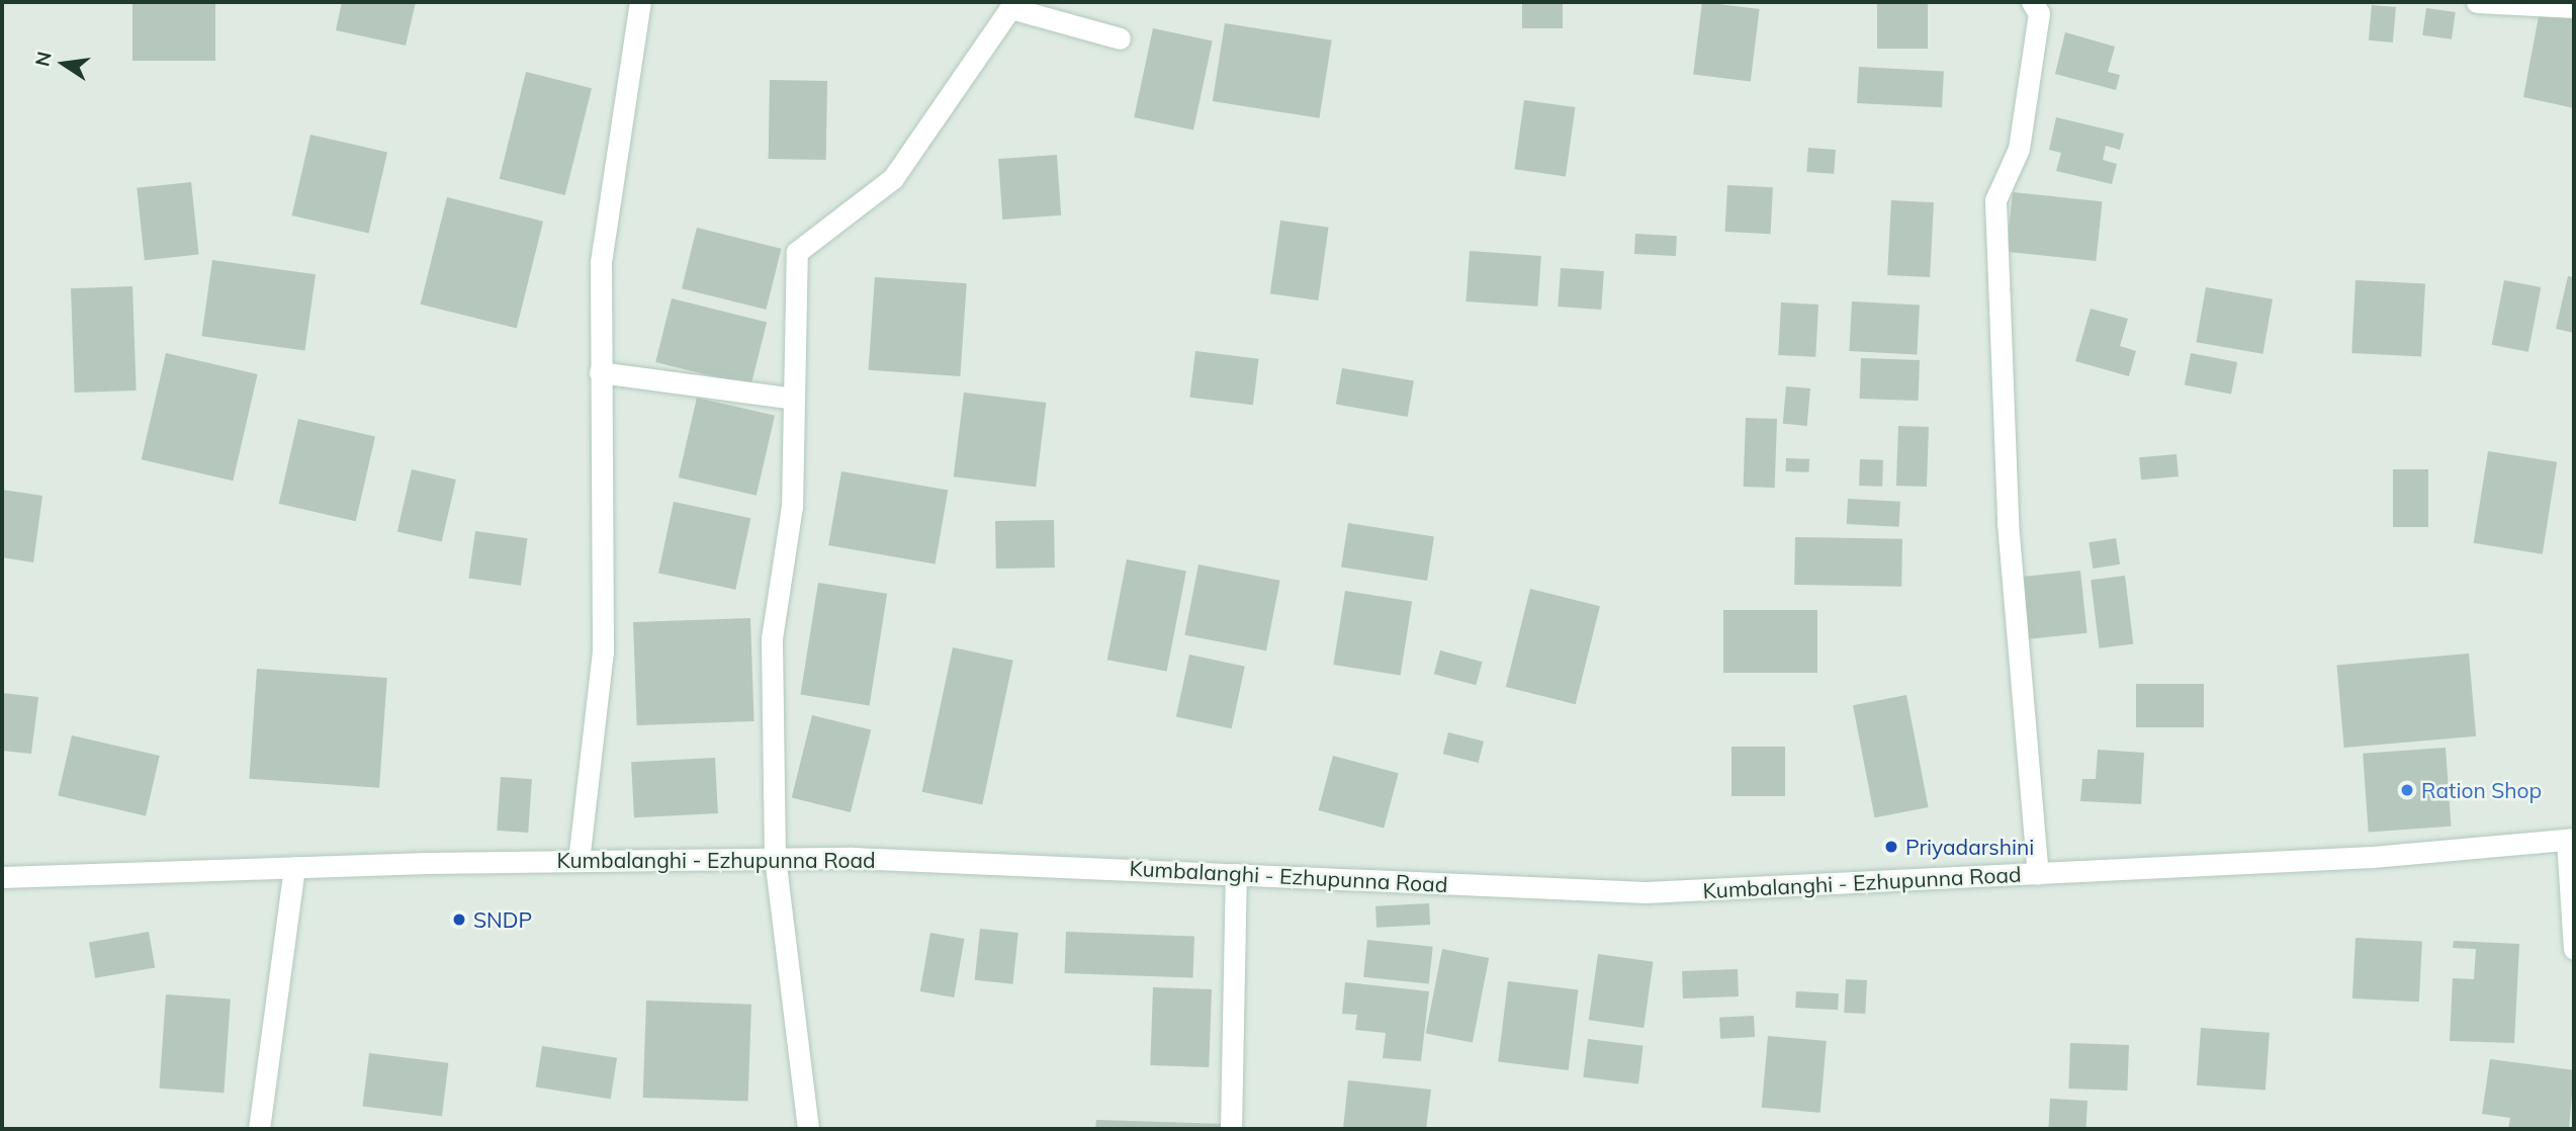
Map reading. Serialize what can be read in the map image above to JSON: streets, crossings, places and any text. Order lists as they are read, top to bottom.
{
  "streets": {
    "street": ["Kumbalanghi - Ezhupunna Road"]
  },
  "places": ["Ration Shop", "Priyadarshini", "SNDP"],
  "north": "left"
}
